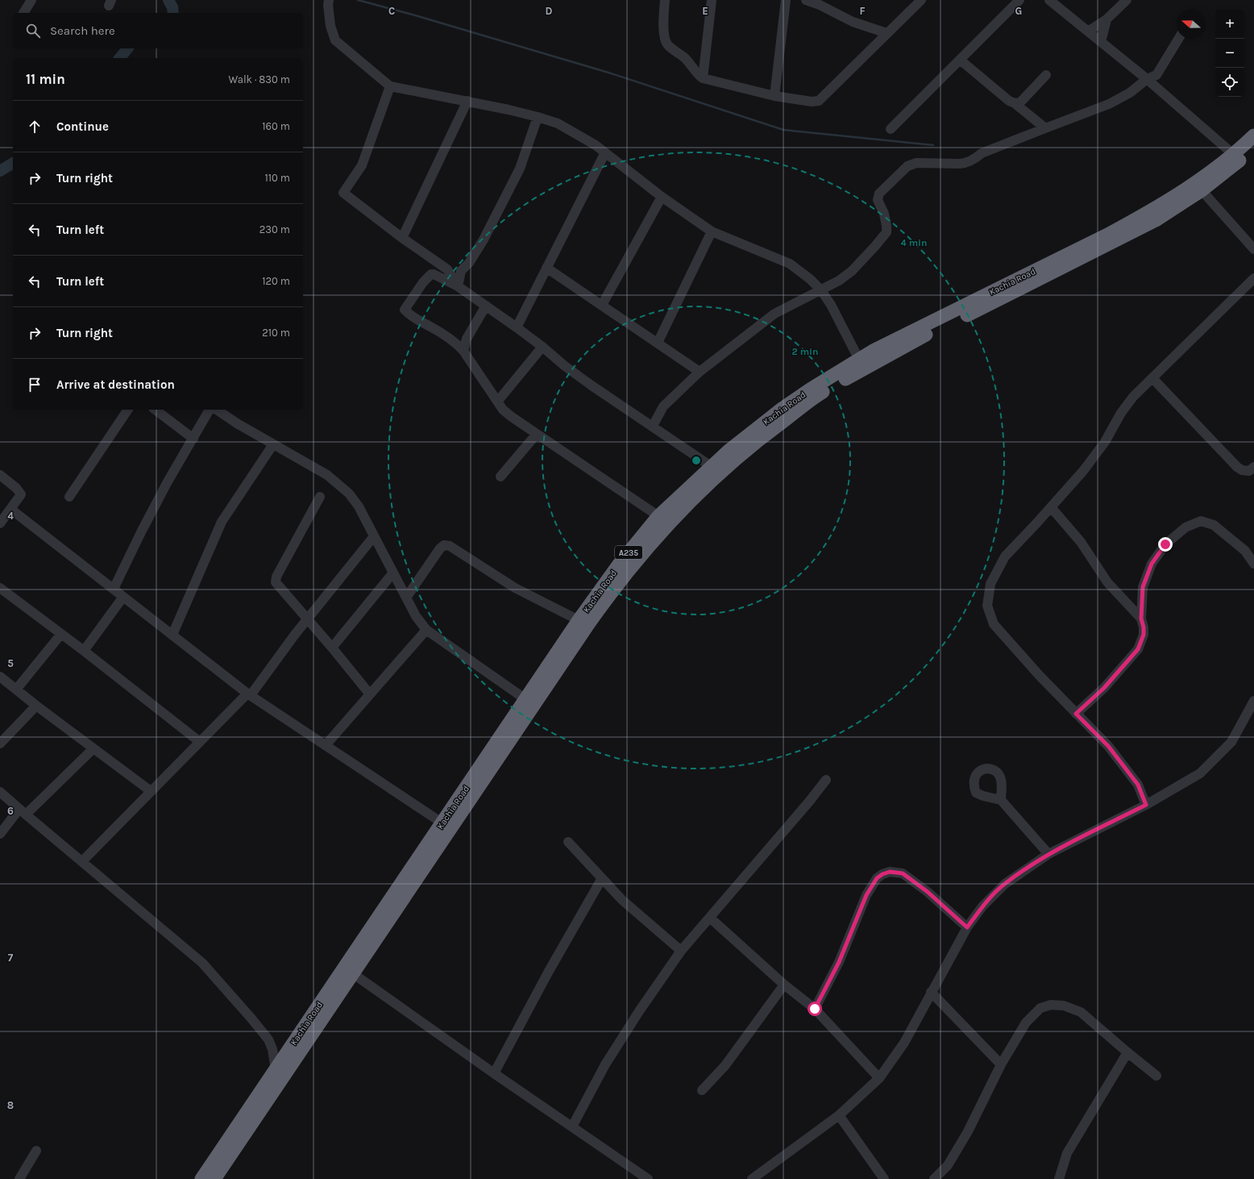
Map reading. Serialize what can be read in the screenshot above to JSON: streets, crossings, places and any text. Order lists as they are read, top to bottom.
{
  "streets": {
    "highway": ["Kachia Road", "A235"]
  },
  "north": "left",
  "page": {
    "map_buttons": ["+", "−"],
    "search": "Search here",
    "heading": ["11 min", "Walk · 830 m"],
    "list": [
      ["Continue", "160 m"],
      ["Turn right", "110 m"],
      ["Turn left", "230 m"],
      ["Turn left", "120 m"],
      ["Turn right", "210 m"],
      "Arrive at destination"
    ]
  },
  "grid": {
    "columns": [
      "C",
      "D",
      "E",
      "F",
      "G"
    ],
    "rows": [
      "4",
      "5",
      "6",
      "7",
      "8"
    ]
  },
  "rings": ["4 min", "2 min"]
}
